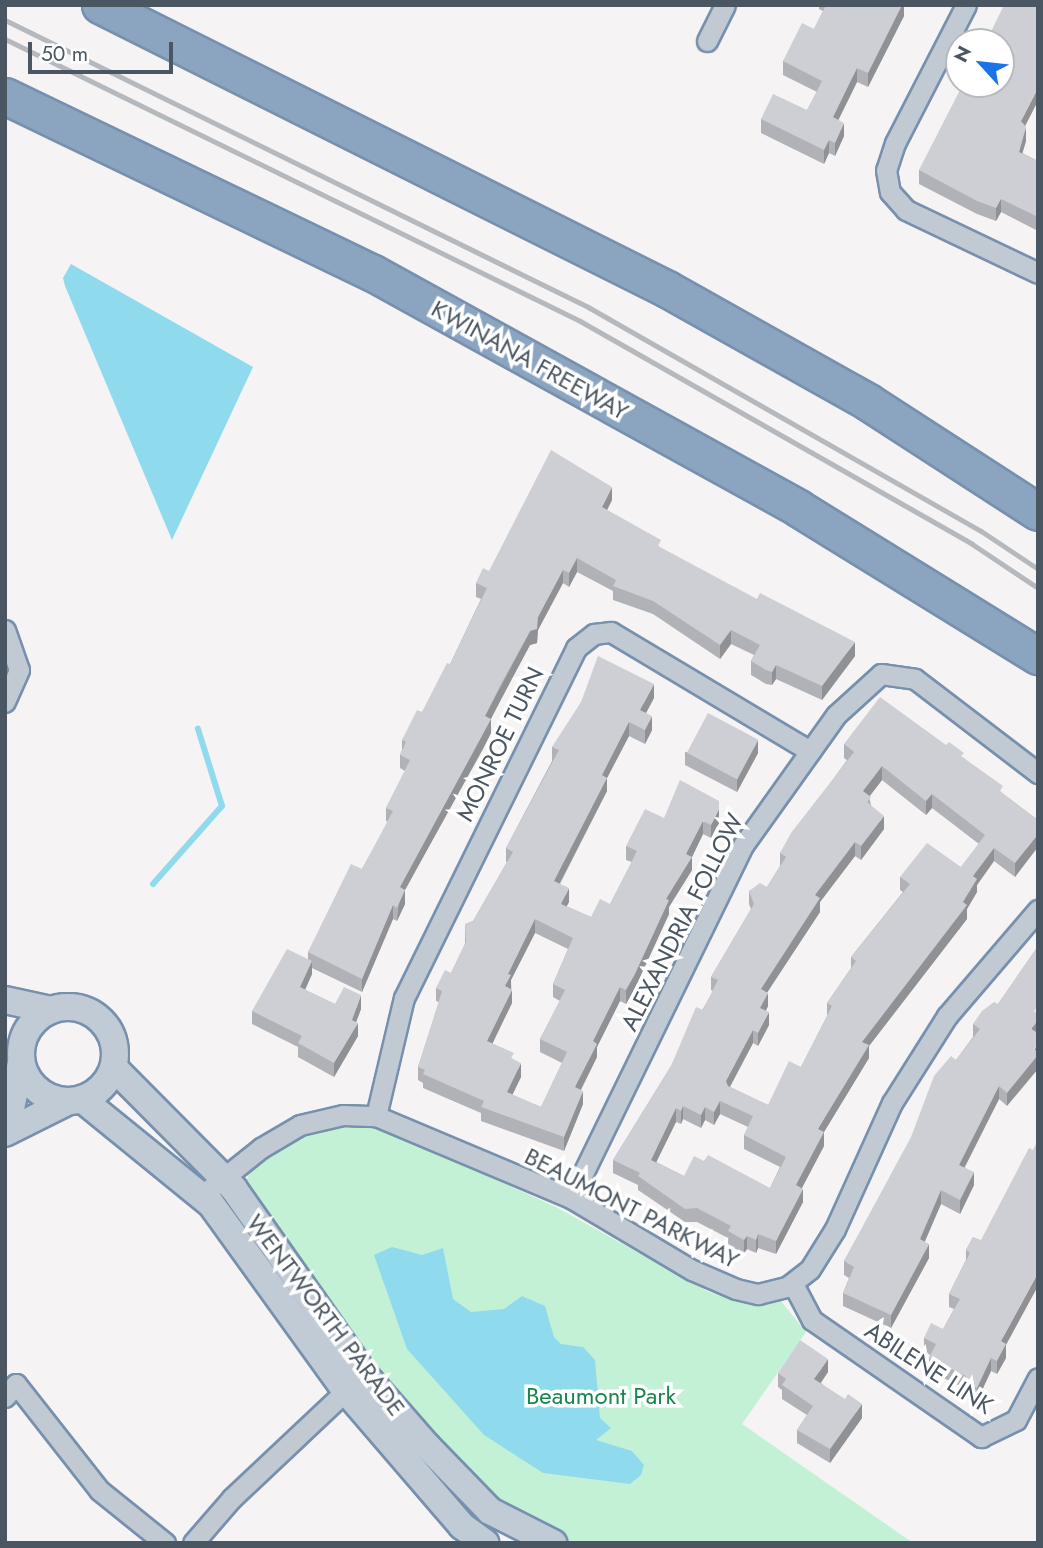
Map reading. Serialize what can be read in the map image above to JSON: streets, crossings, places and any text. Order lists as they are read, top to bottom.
{
  "streets": {
    "highway": ["KWINANA FREEWAY"],
    "street": [
      "MONROE TURN",
      "ALEXANDRIA FOLLOW",
      "BEAUMONT PARKWAY",
      "WENTWORTH PARADE",
      "ABILENE LINK"
    ]
  },
  "crossings": [
    ["MONROE TURN", "ALEXANDRIA FOLLOW"],
    ["MONROE TURN", "BEAUMONT PARKWAY"],
    ["ALEXANDRIA FOLLOW", "BEAUMONT PARKWAY"],
    ["BEAUMONT PARKWAY", "WENTWORTH PARADE"],
    ["BEAUMONT PARKWAY", "ABILENE LINK"]
  ],
  "parks": ["Beaumont Park"],
  "scale_bar": "50 m",
  "north": "top left"
}
